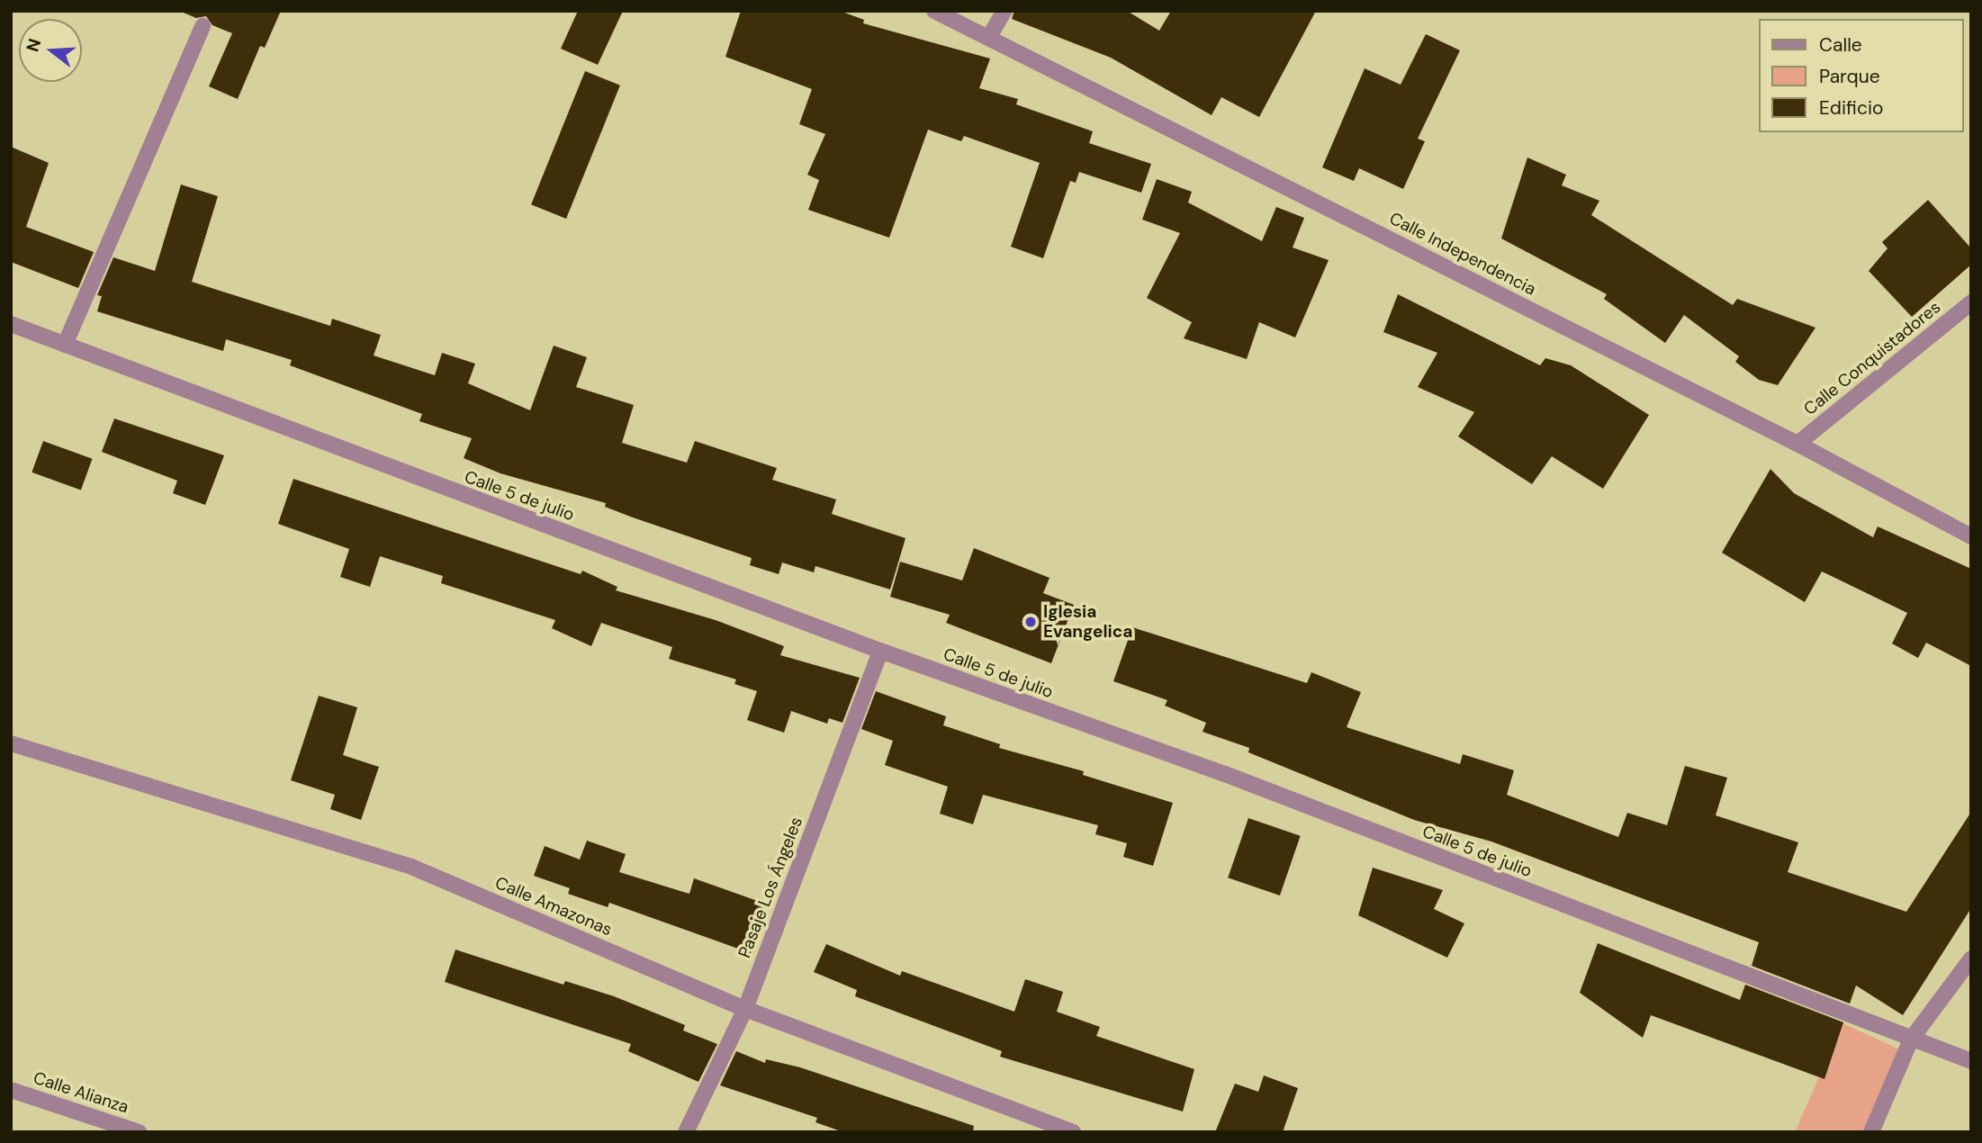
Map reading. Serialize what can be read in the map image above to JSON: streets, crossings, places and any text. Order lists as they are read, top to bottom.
{
  "streets": {
    "street": [
      "Calle Independencia",
      "Calle Conquistadores",
      "Calle 5 de julio",
      "Pasaje Los Ángeles",
      "Calle Amazonas",
      "Calle Alianza"
    ]
  },
  "crossings": [
    ["Calle Independencia", "Calle Conquistadores"],
    ["Calle 5 de julio", "Pasaje Los Ángeles"],
    ["Pasaje Los Ángeles", "Calle Amazonas"]
  ],
  "places": ["Iglesia Evangelica"],
  "legend": ["Calle", "Parque", "Edificio"],
  "north": "left"
}
